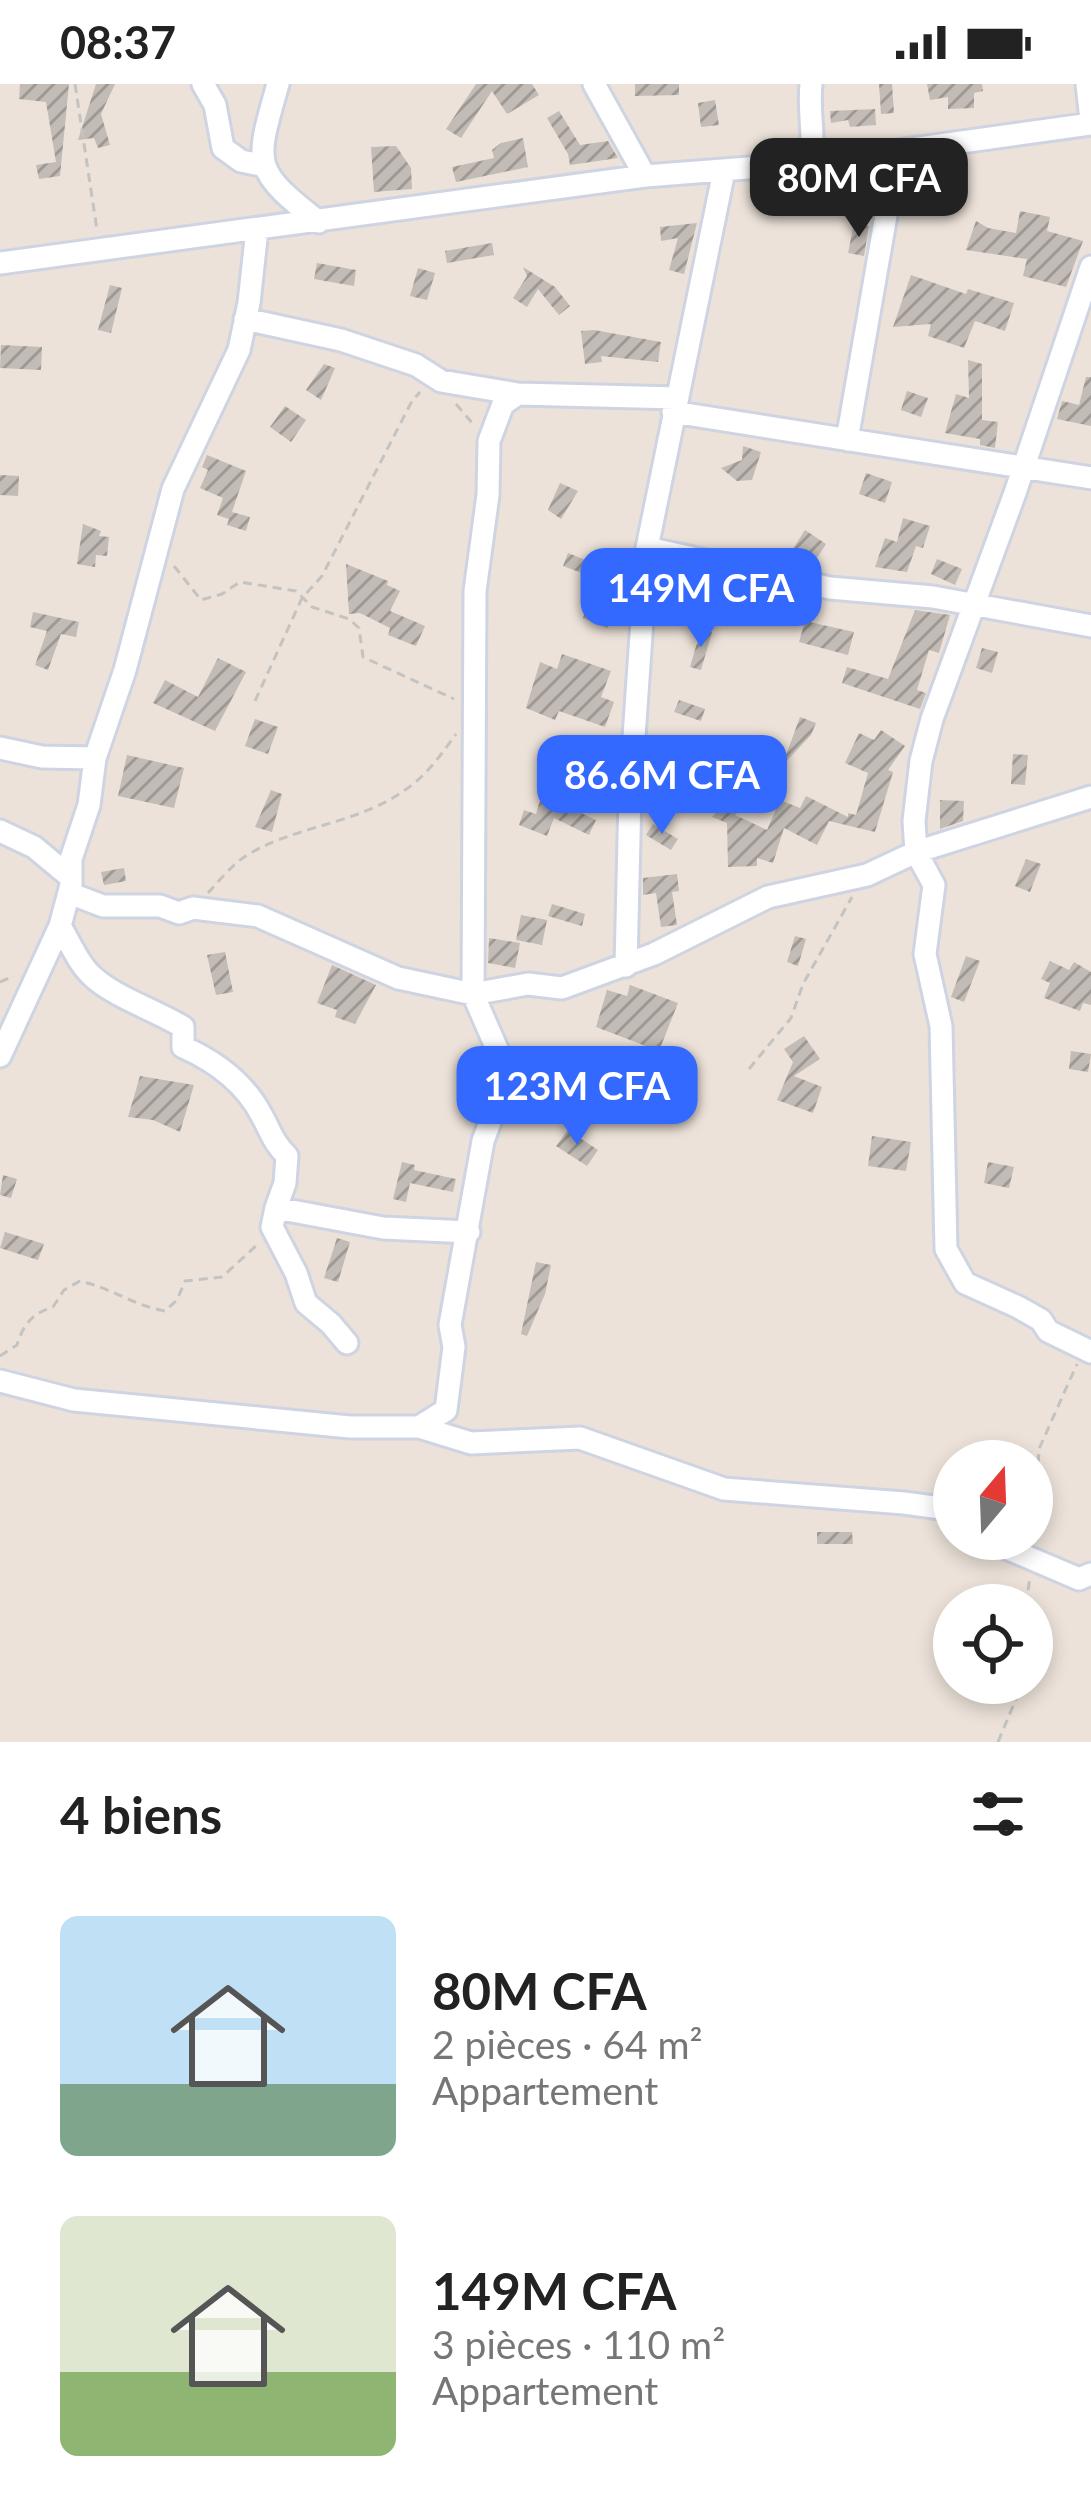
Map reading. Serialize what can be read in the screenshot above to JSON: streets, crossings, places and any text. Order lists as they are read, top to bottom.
{
  "north": "top",
  "page": {
    "status": "08:37",
    "price": [
      "80M CFA",
      "149M CFA",
      "86.6M CFA",
      "123M CFA"
    ],
    "heading": "4 biens",
    "list": [
      {
        "name": "80M CFA",
        "note": "2 pièces · 64 m² · Appartement"
      },
      {
        "name": "149M CFA",
        "note": "3 pièces · 110 m² · Appartement"
      }
    ]
  }
}
